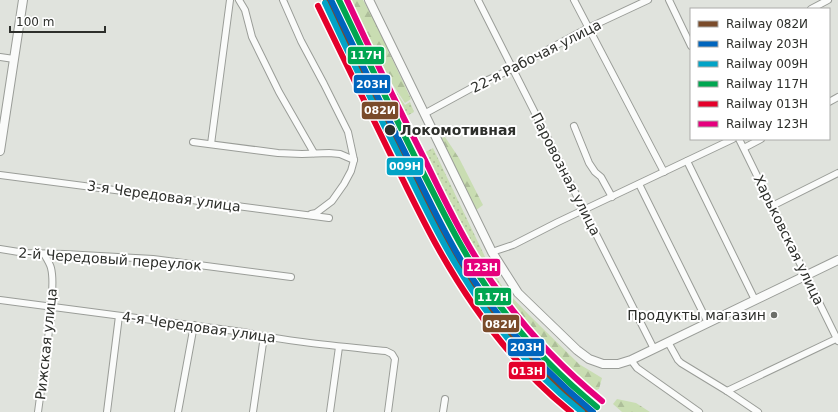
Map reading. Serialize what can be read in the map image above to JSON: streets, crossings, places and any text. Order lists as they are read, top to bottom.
{
  "streets": {
    "street": [
      "22-я Рабочая улица",
      "Паровозная улица",
      "3-я Чередовая улица",
      "Харьковская улица",
      "2-й Чередовый переулок",
      "4-я Чередовая улица",
      "Рижская улица"
    ]
  },
  "crossings": [
    ["22-я Рабочая улица", "Паровозная улица"],
    ["2-й Чередовый переулок", "Рижская улица"],
    ["4-я Чередовая улица", "Рижская улица"]
  ],
  "places": ["Локомотивная", "Продукты магазин"],
  "lines": [
    "rail line 082И",
    "rail line 203Н",
    "rail line 117Н",
    "rail line 123Н",
    "rail line 009Н",
    "rail line 013Н"
  ],
  "legend": [
    "Railway 082И",
    "Railway 203Н",
    "Railway 009Н",
    "Railway 117Н",
    "Railway 013Н",
    "Railway 123Н"
  ],
  "scale_bar": "100 m"
}
